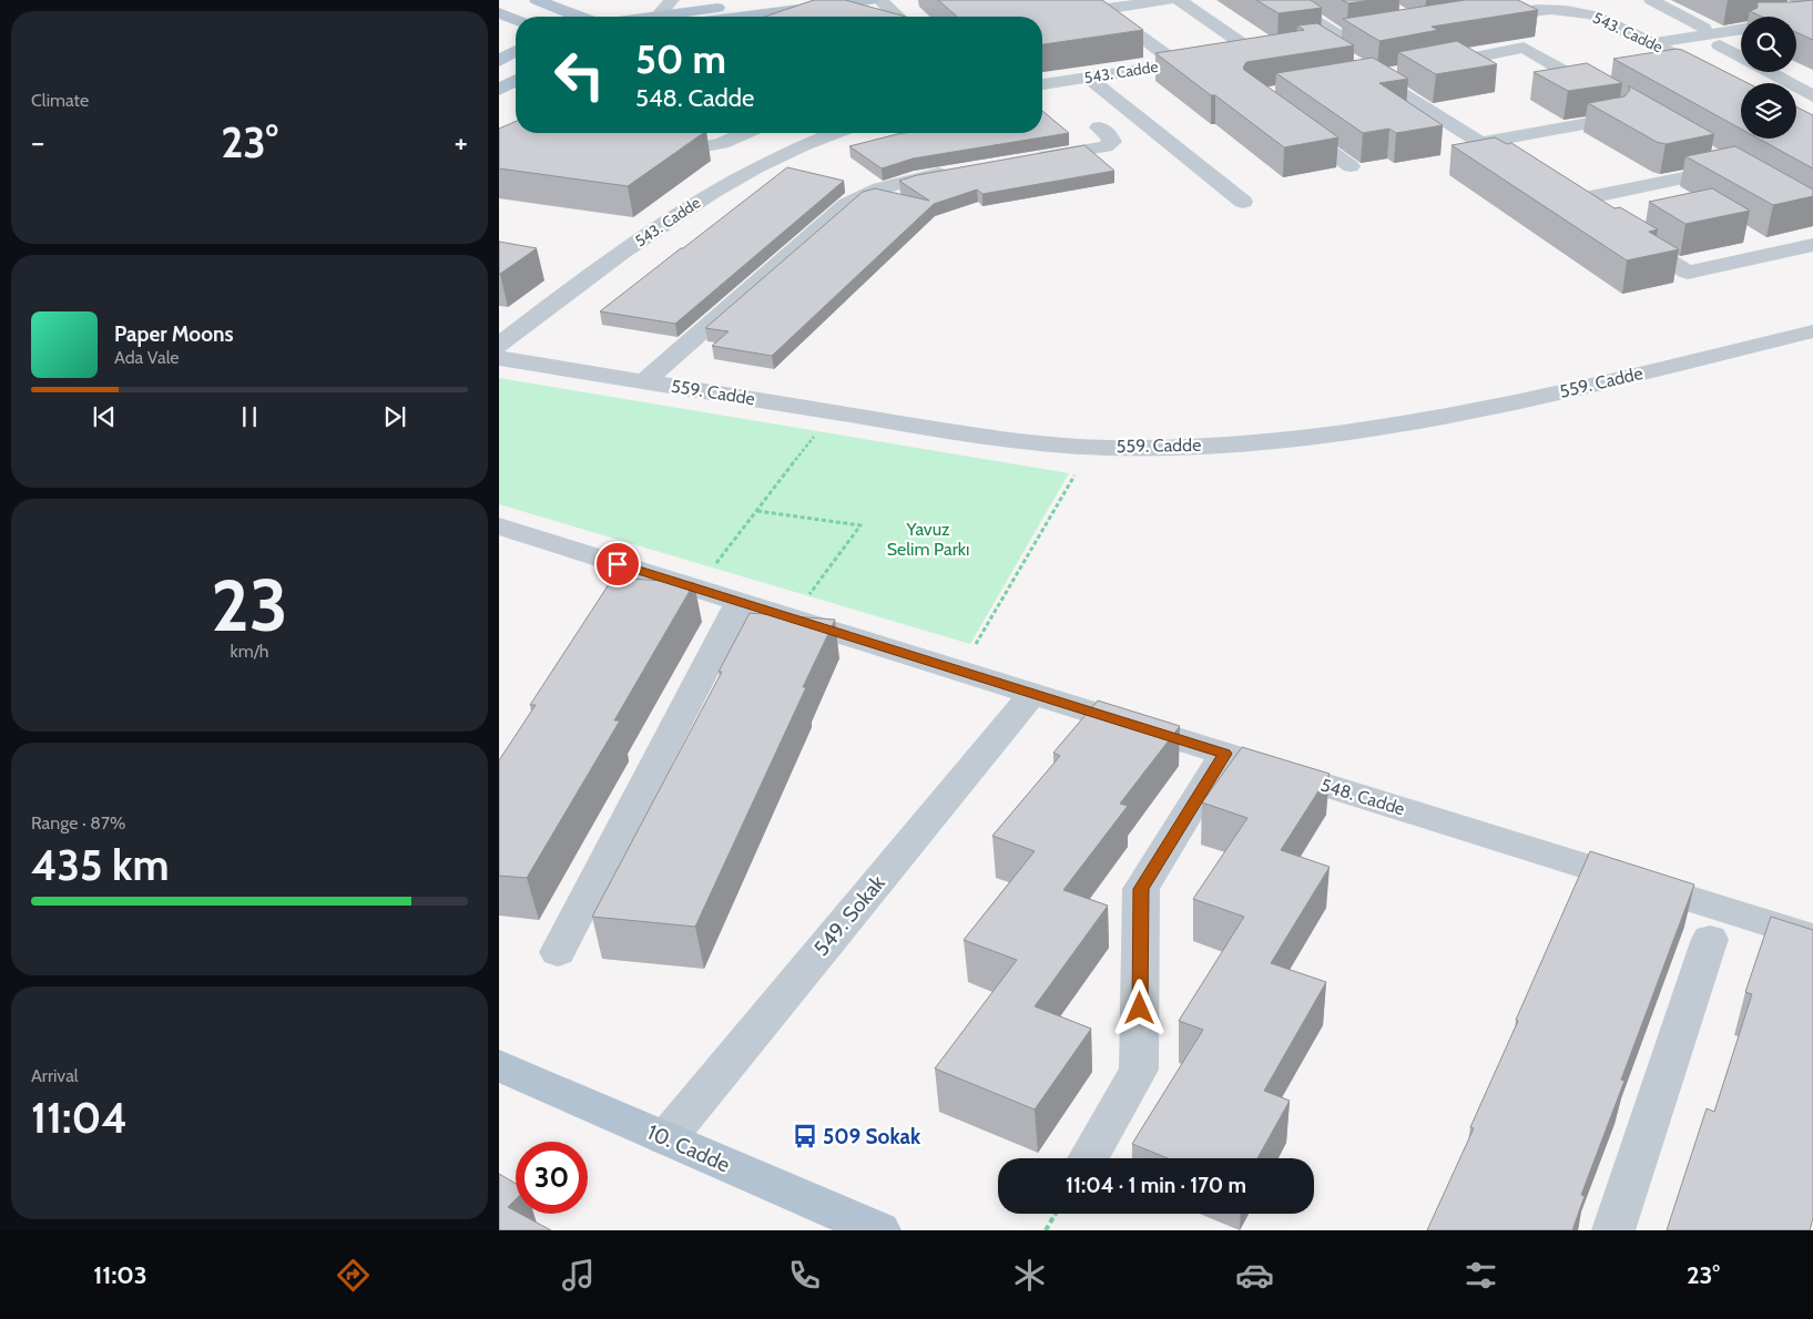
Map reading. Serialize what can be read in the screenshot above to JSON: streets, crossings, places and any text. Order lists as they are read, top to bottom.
{
  "streets": {
    "main road": ["10. Cadde"],
    "street": [
      "543. Cadde",
      "559. Cadde",
      "548. Cadde",
      "549. Sokak"
    ]
  },
  "crossings": [
    ["548. Cadde", "549. Sokak"],
    ["549. Sokak", "10. Cadde"]
  ],
  "parks": ["Yavuz Selim Parkı"],
  "places": {
    "bus stop": ["509 Sokak"]
  },
  "page": {
    "tile": [
      "Climate",
      ["23", "km/h"],
      ["Range · 87%", "435 km"],
      ["Arrival", "11:04"]
    ],
    "turn": ["50 m", "548. Cadde"],
    "heat": ["−", "23°", "+"],
    "song": ["Paper Moons", "Ada Vale"],
    "limit": "30",
    "trip": "11:04 · 1 min · 170 m",
    "tabs": ["11:03", "23°"]
  }
}
